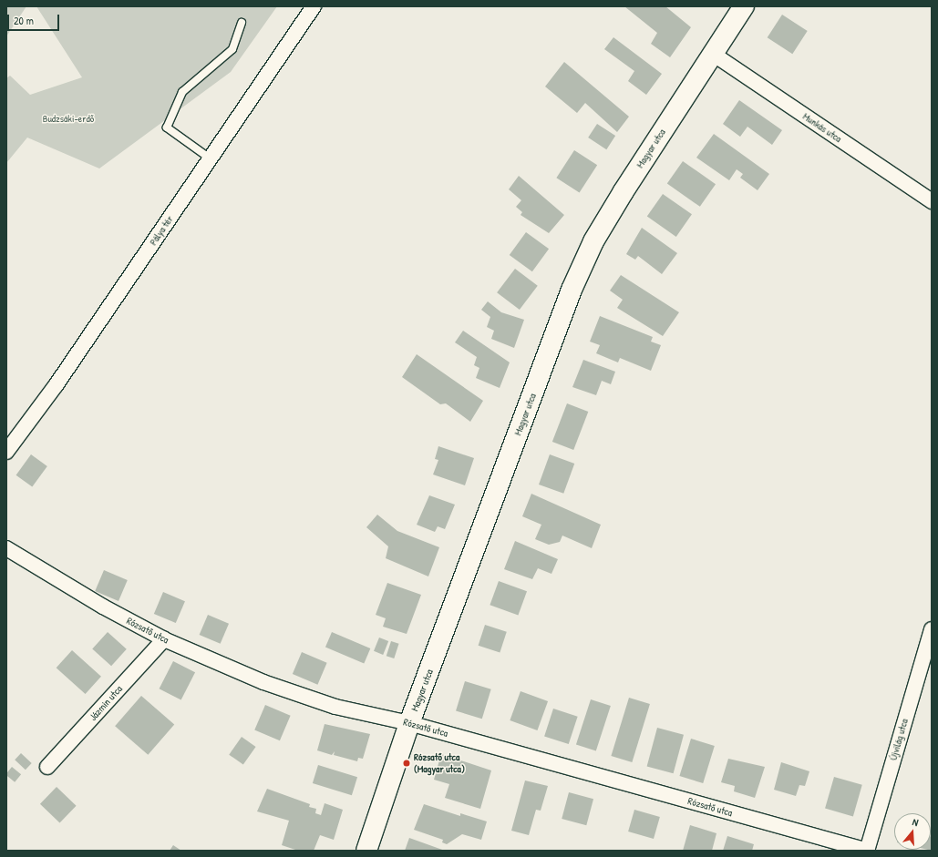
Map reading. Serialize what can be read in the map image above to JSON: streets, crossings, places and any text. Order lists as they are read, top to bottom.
{
  "streets": {
    "street": [
      "Munkás utca",
      "Magyar utca",
      "Pálya tér",
      "Rózsatő utca",
      "Jázmin utca",
      "Újvilág utca"
    ]
  },
  "crossings": [
    ["Munkás utca", "Magyar utca"],
    ["Magyar utca", "Rózsatő utca"],
    ["Rózsatő utca", "Jázmin utca"],
    ["Rózsatő utca", "Újvilág utca"]
  ],
  "parks": ["Budzsáki-erdő"],
  "places": ["Rózsatő utca (Magyar utca)"],
  "scale_bar": "20 m",
  "north": "top"
}
